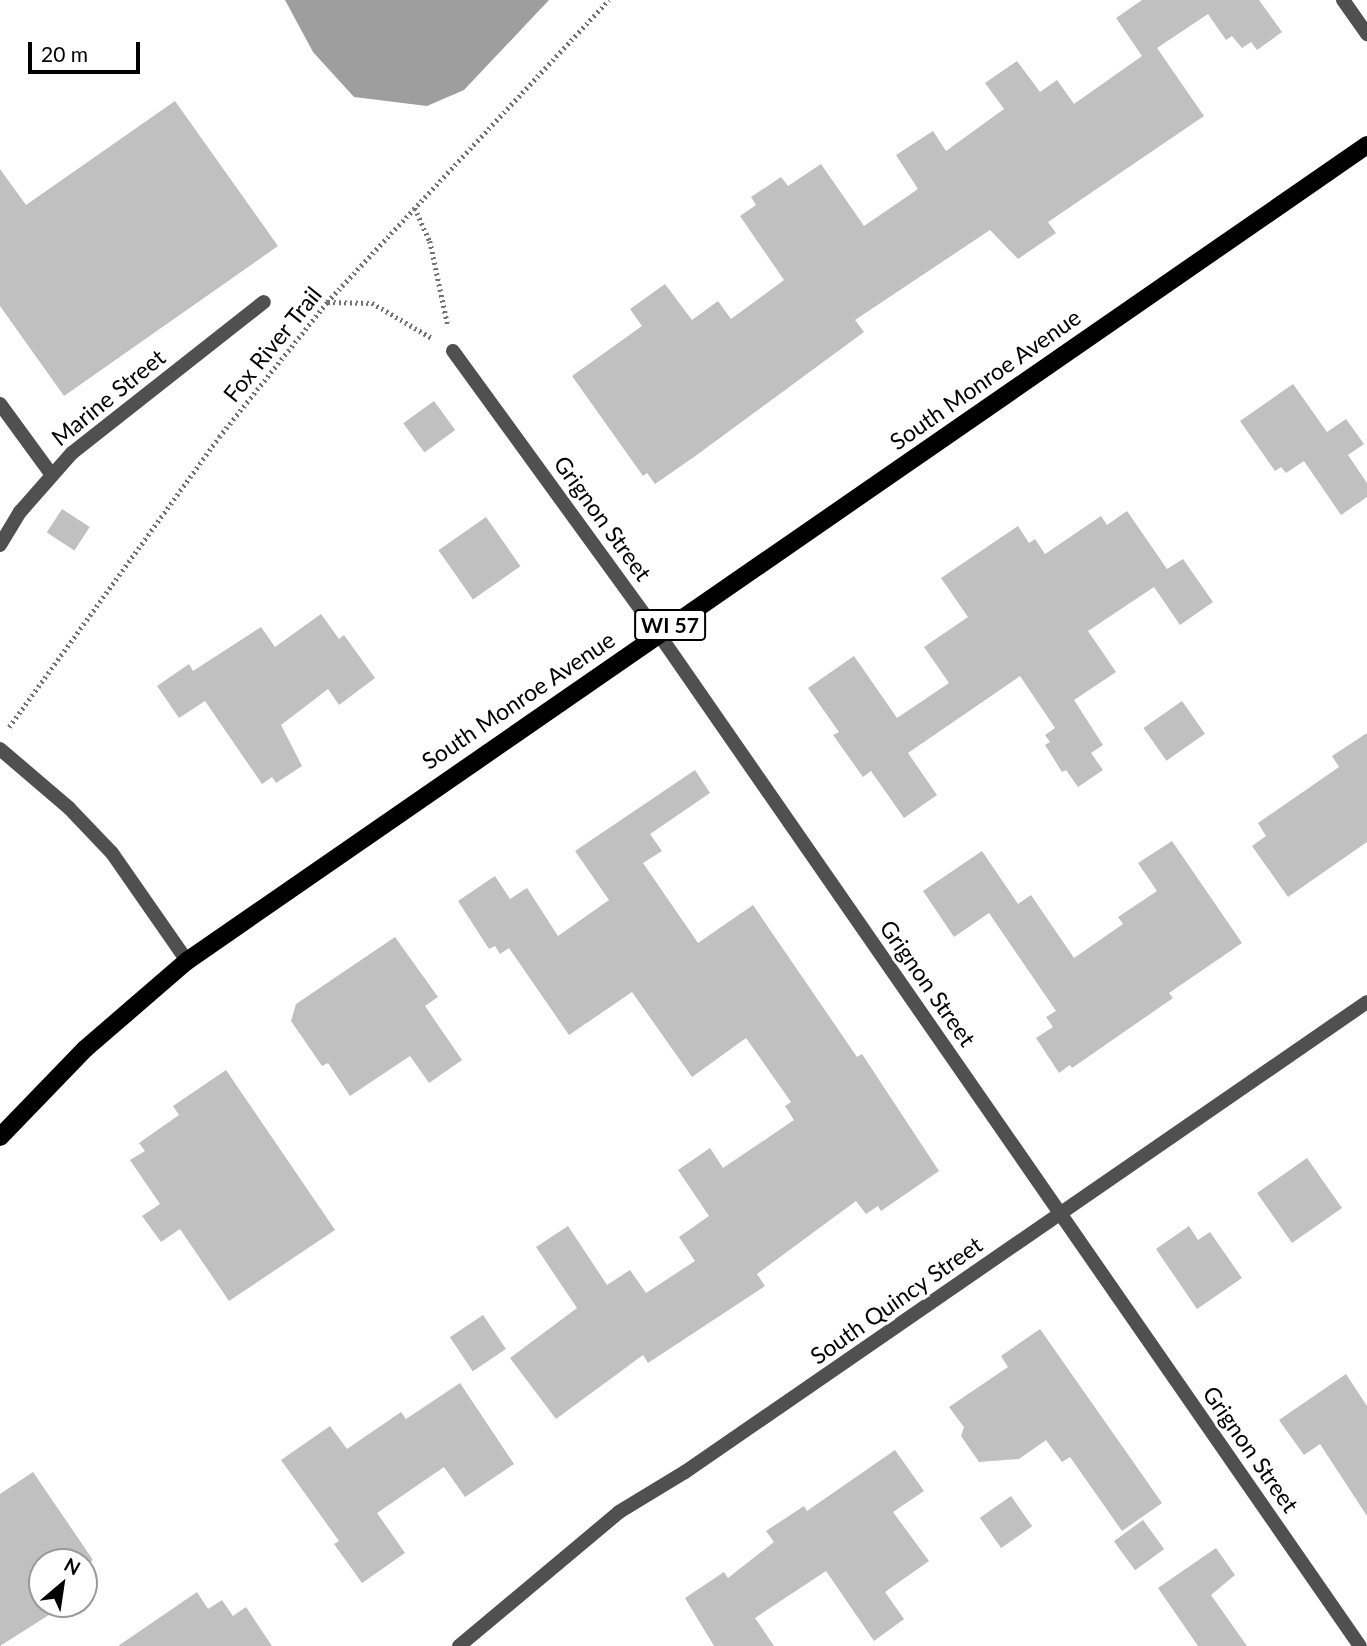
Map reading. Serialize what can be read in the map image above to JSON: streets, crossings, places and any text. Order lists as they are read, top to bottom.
{
  "streets": {
    "main road": ["South Monroe Avenue", "WI 57"],
    "street": ["Marine Street", "Grignon Street", "South Quincy Street"],
    "path": ["Fox River Trail"]
  },
  "crossings": [
    ["South Monroe Avenue", "Grignon Street"],
    ["Grignon Street", "South Quincy Street"]
  ],
  "scale_bar": "20 m",
  "north": "top right"
}
